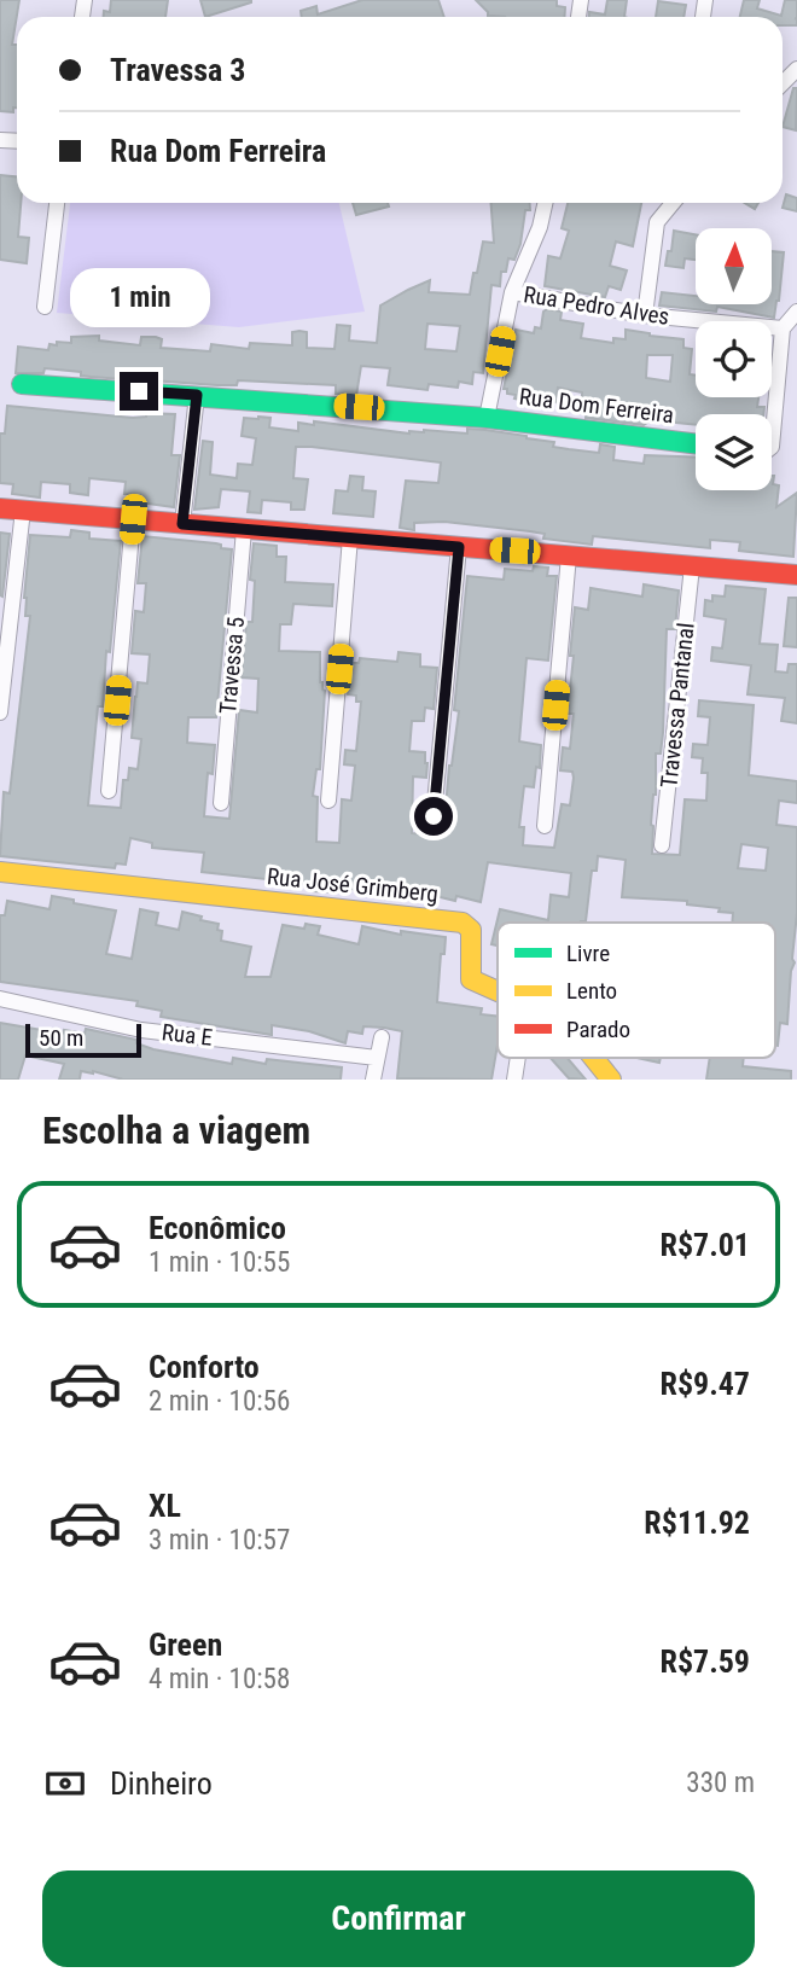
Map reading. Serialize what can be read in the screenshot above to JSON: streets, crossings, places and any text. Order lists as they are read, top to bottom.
{
  "streets": {
    "street": [
      "Rua Pedro Alves",
      "Rua Dom Ferreira",
      "Travessa 5",
      "Travessa Pantanal",
      "Rua José Grimberg",
      "Rua E"
    ]
  },
  "legend": ["Livre", "Lento", "Parado"],
  "scale_bar": "50 m",
  "north": "top",
  "page": {
    "banner": ["Travessa 3", "Rua Dom Ferreira"],
    "bubble": "1 min",
    "scale": "50 m",
    "heading": "Escolha a viagem",
    "list": [
      {
        "name": "Econômico",
        "note": "1 min · 10:55",
        "value": "R$7.01"
      },
      {
        "name": "Conforto",
        "note": "2 min · 10:56",
        "value": "R$9.47"
      },
      {
        "name": "XL",
        "note": "3 min · 10:57",
        "value": "R$11.92"
      },
      {
        "name": "Green",
        "note": "4 min · 10:58",
        "value": "R$7.59"
      }
    ],
    "pay": ["Dinheiro", "330 m"],
    "buttons": "Confirmar"
  }
}
